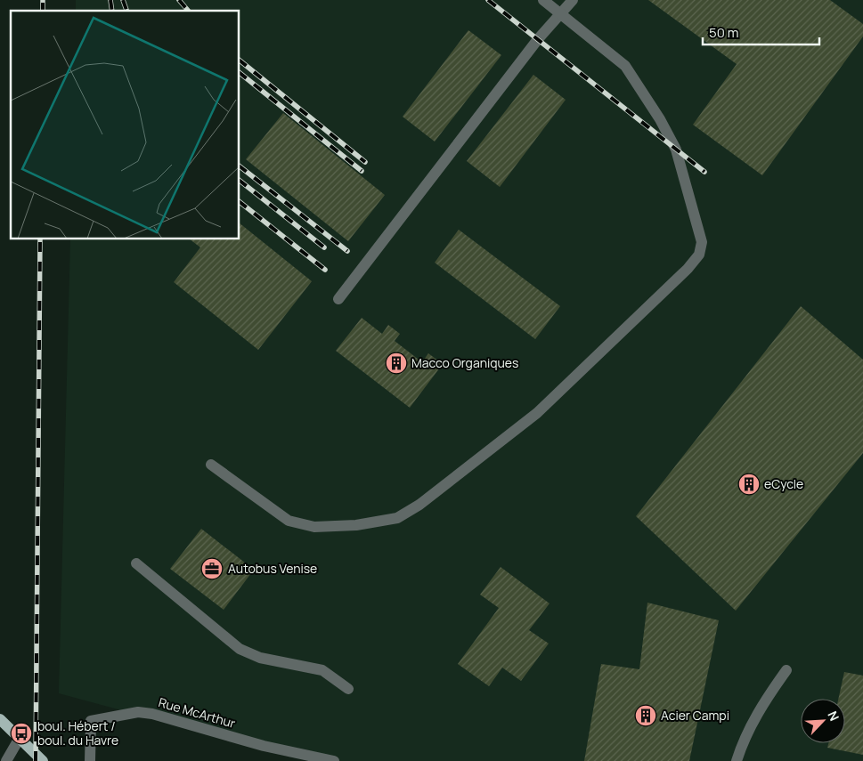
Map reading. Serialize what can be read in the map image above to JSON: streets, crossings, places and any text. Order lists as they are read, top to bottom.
{
  "streets": {
    "street": ["Rue McArthur"]
  },
  "places": {
    "building": ["Macco Organiques", "eCycle", "Acier Campi"],
    "office": ["Autobus Venise"],
    "bus stop": ["boul. Hébert / boul. du Havre"]
  },
  "scale_bar": "50 m",
  "north": "top right"
}
